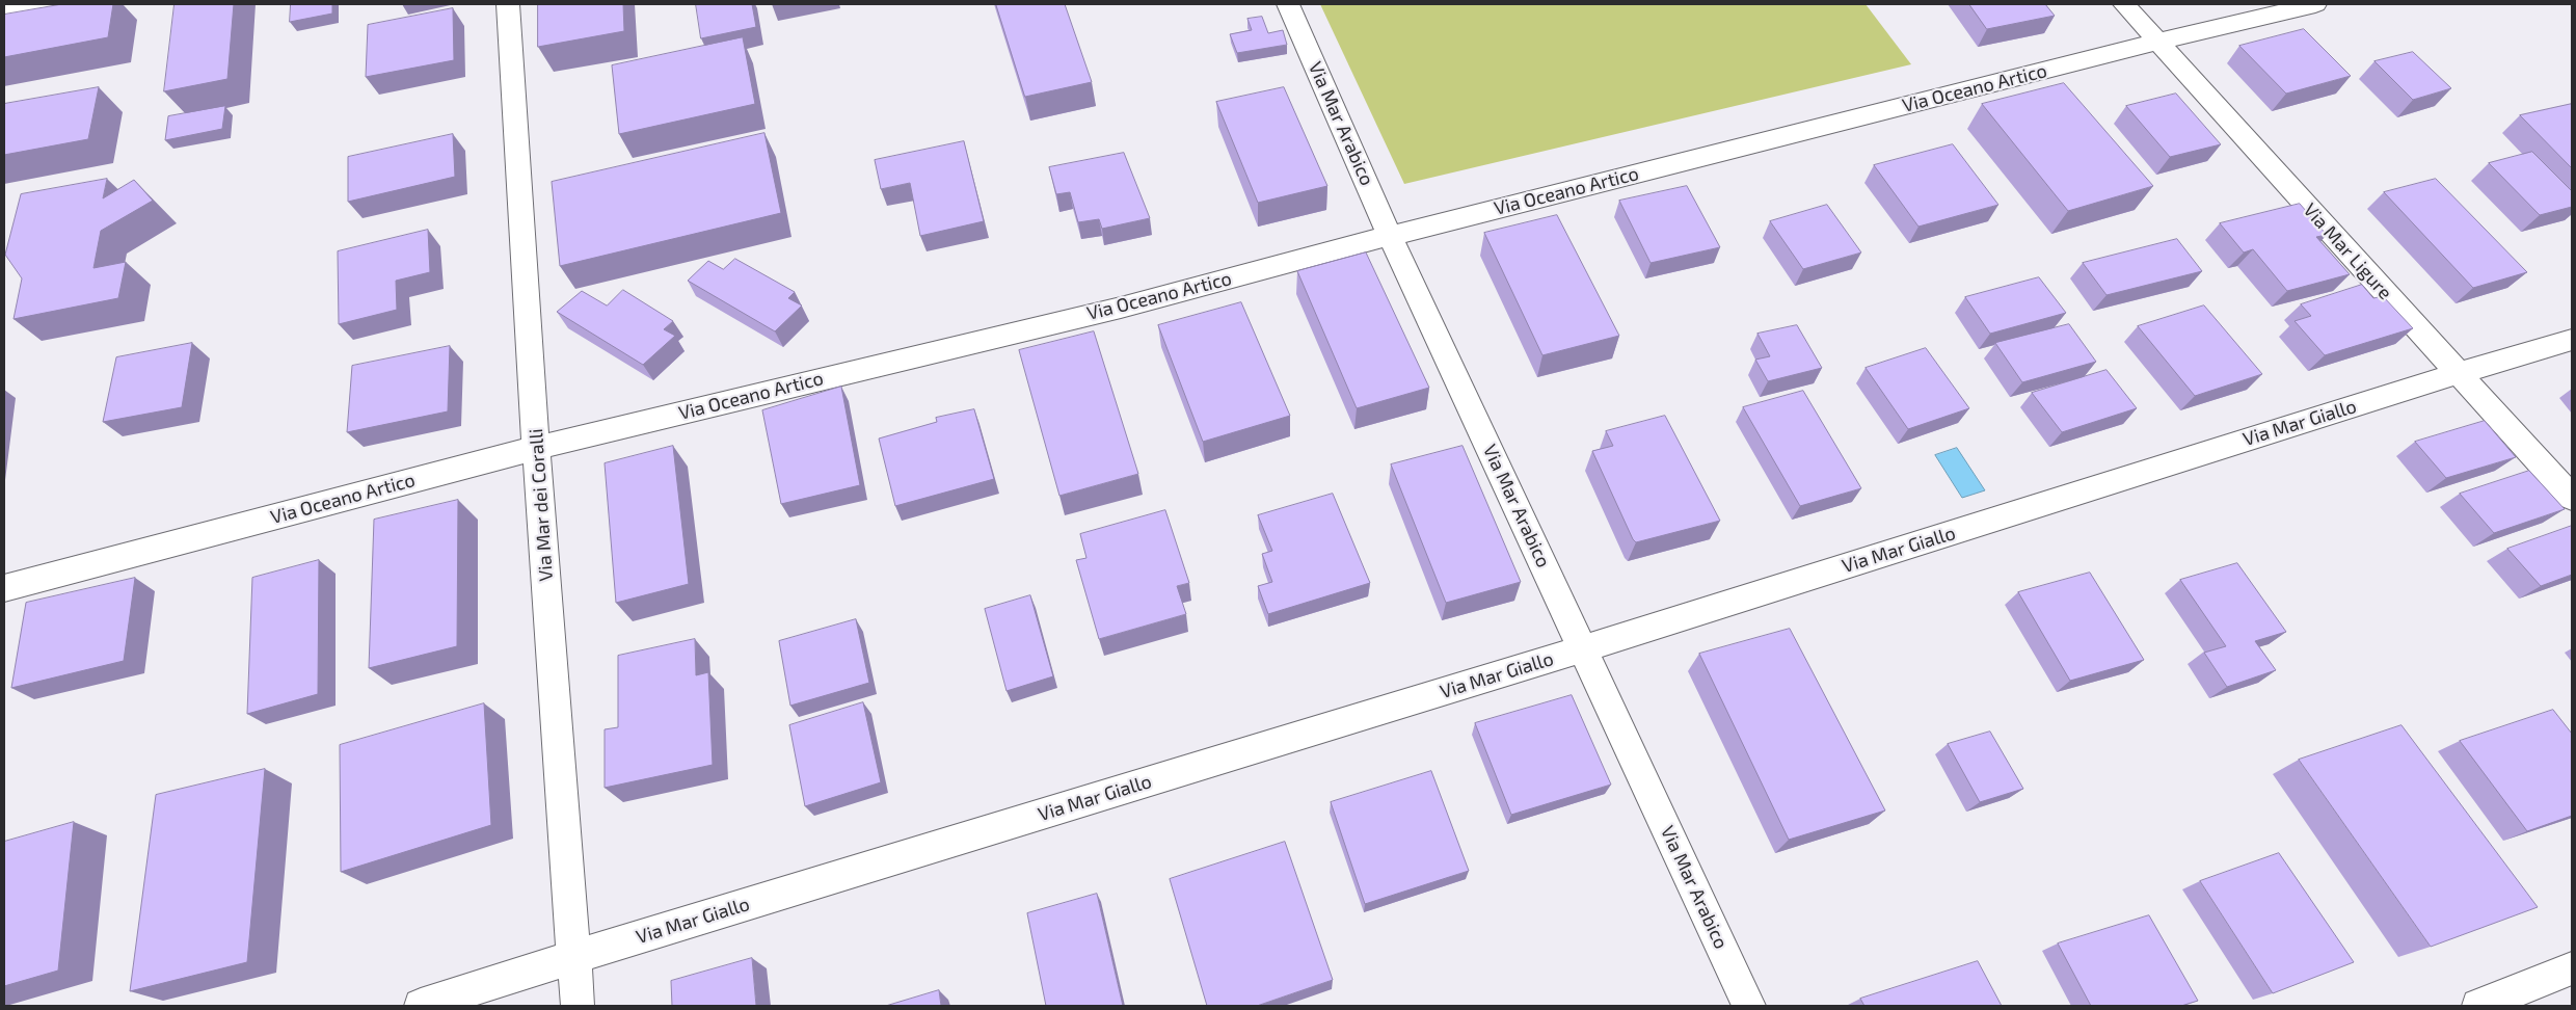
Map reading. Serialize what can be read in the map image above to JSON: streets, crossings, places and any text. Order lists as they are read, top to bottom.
{
  "streets": {
    "street": [
      "Via Oceano Artico",
      "Via Mar Arabico",
      "Via Mar Ligure",
      "Via Mar Giallo",
      "Via Mar dei Coralli"
    ]
  },
  "crossings": [
    ["Via Oceano Artico", "Via Mar Arabico"],
    ["Via Oceano Artico", "Via Mar Ligure"],
    ["Via Oceano Artico", "Via Mar dei Coralli"],
    ["Via Mar Arabico", "Via Mar Giallo"],
    ["Via Mar Ligure", "Via Mar Giallo"],
    ["Via Mar Giallo", "Via Mar dei Coralli"]
  ]
}
